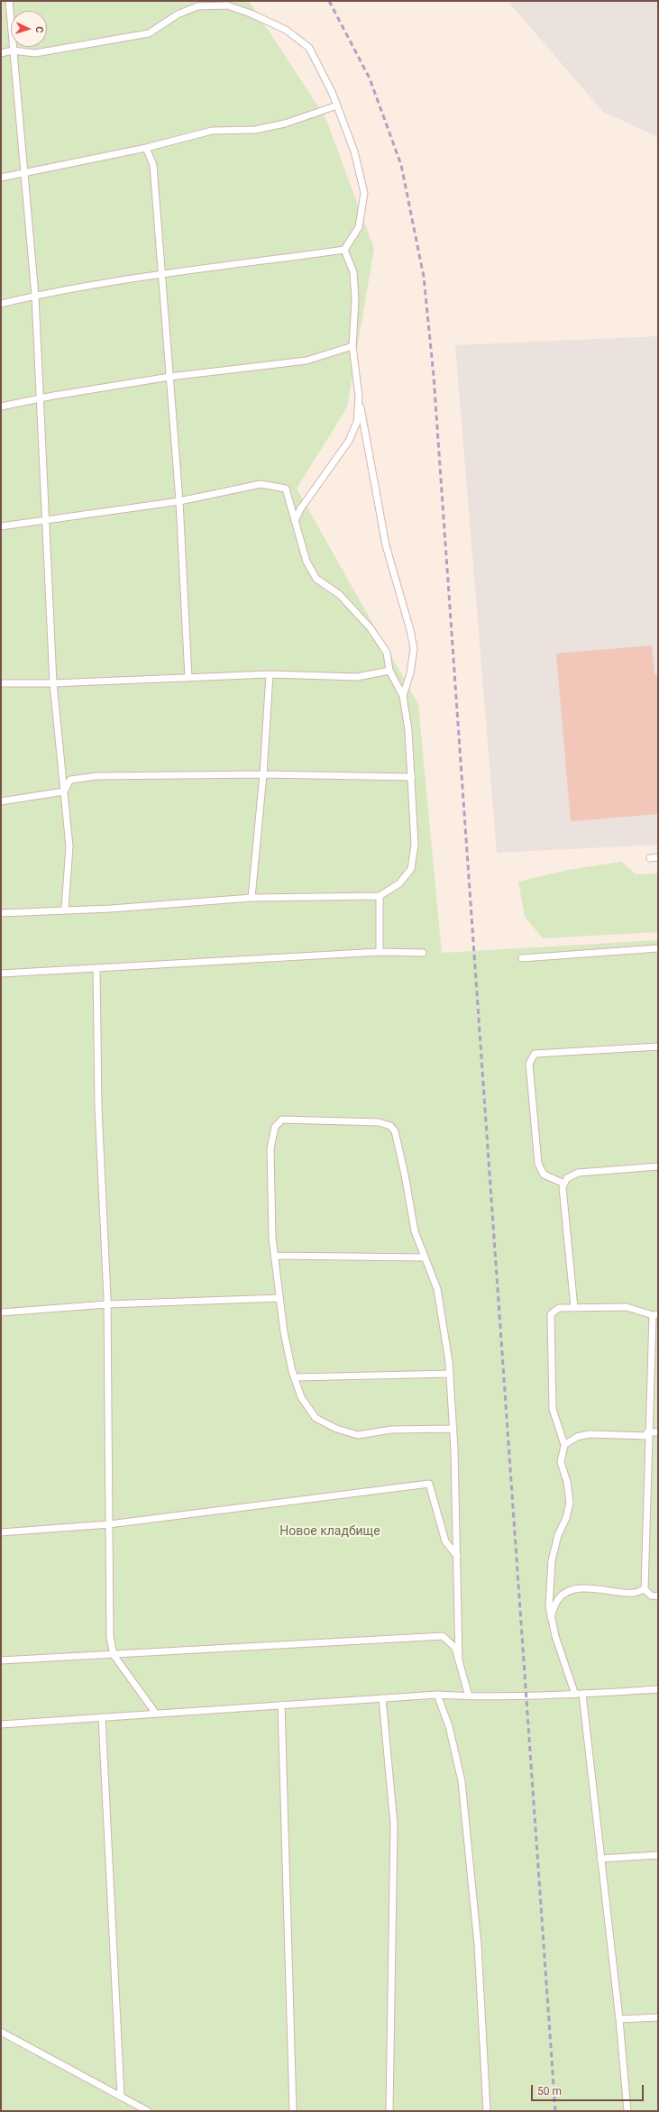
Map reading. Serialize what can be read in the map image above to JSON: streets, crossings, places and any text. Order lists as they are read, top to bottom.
{
  "parks": ["Новое кладбище"],
  "scale_bar": "50 m",
  "north": "right"
}
